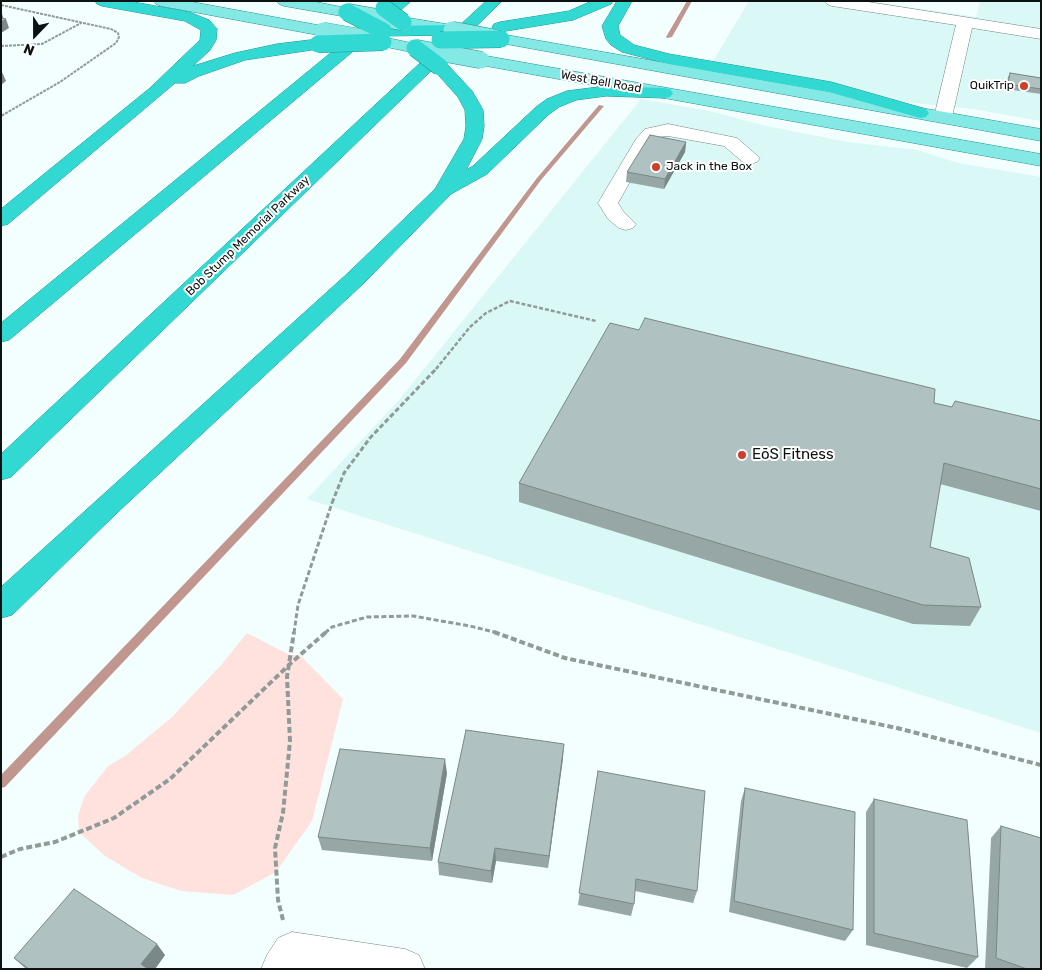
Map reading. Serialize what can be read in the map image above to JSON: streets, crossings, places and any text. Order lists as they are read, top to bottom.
{
  "streets": {
    "highway": ["Bob Stump Memorial Parkway"],
    "main road": ["West Bell Road"]
  },
  "places": ["QuikTrip", "Jack in the Box", "EōS Fitness"],
  "north": "bottom"
}
